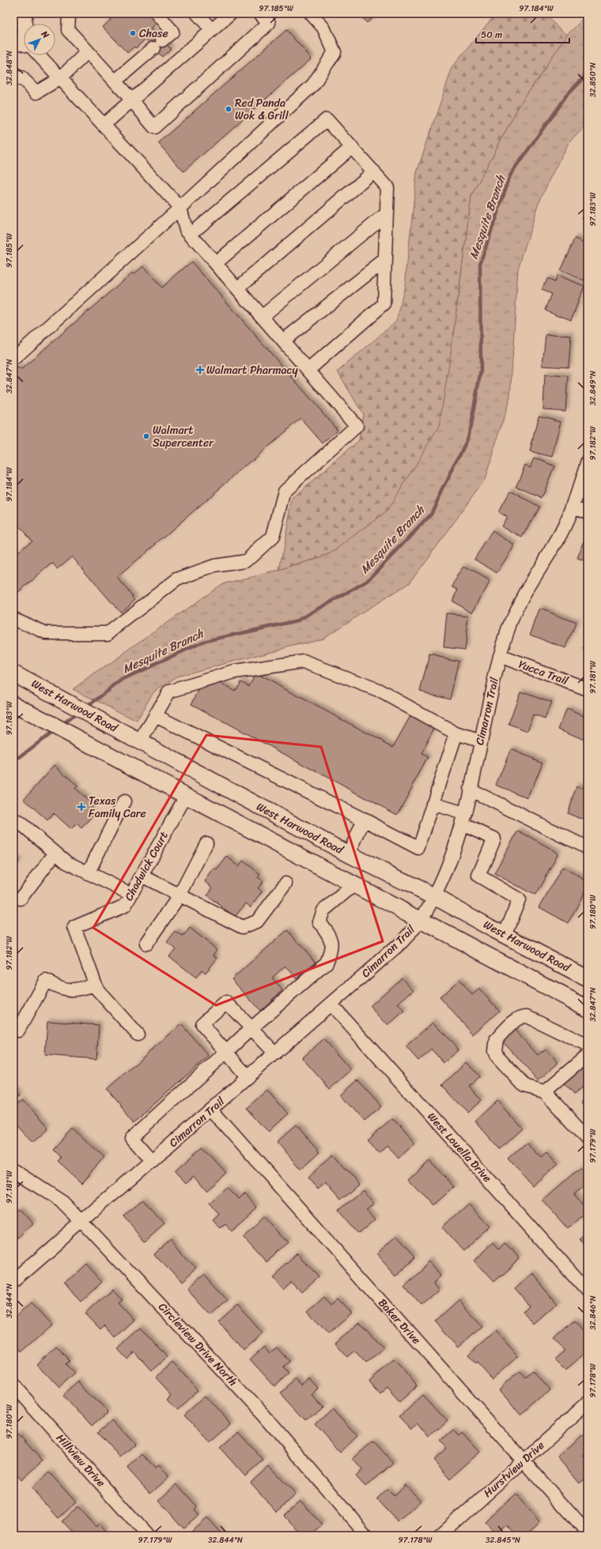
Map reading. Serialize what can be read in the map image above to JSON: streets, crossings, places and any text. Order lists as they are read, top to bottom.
{
  "streets": {
    "main road": ["West Harwood Road"],
    "street": [
      "Yucca Trail",
      "Cimarron Trail",
      "Chadwick Court",
      "West Louella Drive",
      "Baker Drive",
      "Circleview Drive North",
      "Hillview Drive",
      "Hurstview Drive"
    ]
  },
  "crossings": [
    ["Yucca Trail", "Cimarron Trail"],
    ["West Harwood Road", "Cimarron Trail"],
    ["Cimarron Trail", "West Louella Drive"],
    ["Cimarron Trail", "Baker Drive"],
    ["Cimarron Trail", "Circleview Drive North"],
    ["Baker Drive", "Hurstview Drive"]
  ],
  "water": ["Mesquite Branch"],
  "places": {
    "other": ["Chase", "Red Panda Wok & Grill", "Walmart Supercenter"],
    "health": ["Walmart Pharmacy", "Texas Family Care"]
  },
  "scale_bar": "50 m",
  "north": "top right",
  "coordinates": [
    "97.185°W",
    "97.184°W",
    "32.848°N",
    "32.850°N",
    "97.183°W",
    "32.847°N",
    "32.849°N",
    "97.182°W",
    "97.181°W",
    "97.180°W",
    "97.179°W",
    "32.844°N",
    "32.846°N",
    "97.178°W",
    "32.845°N"
  ]
}
